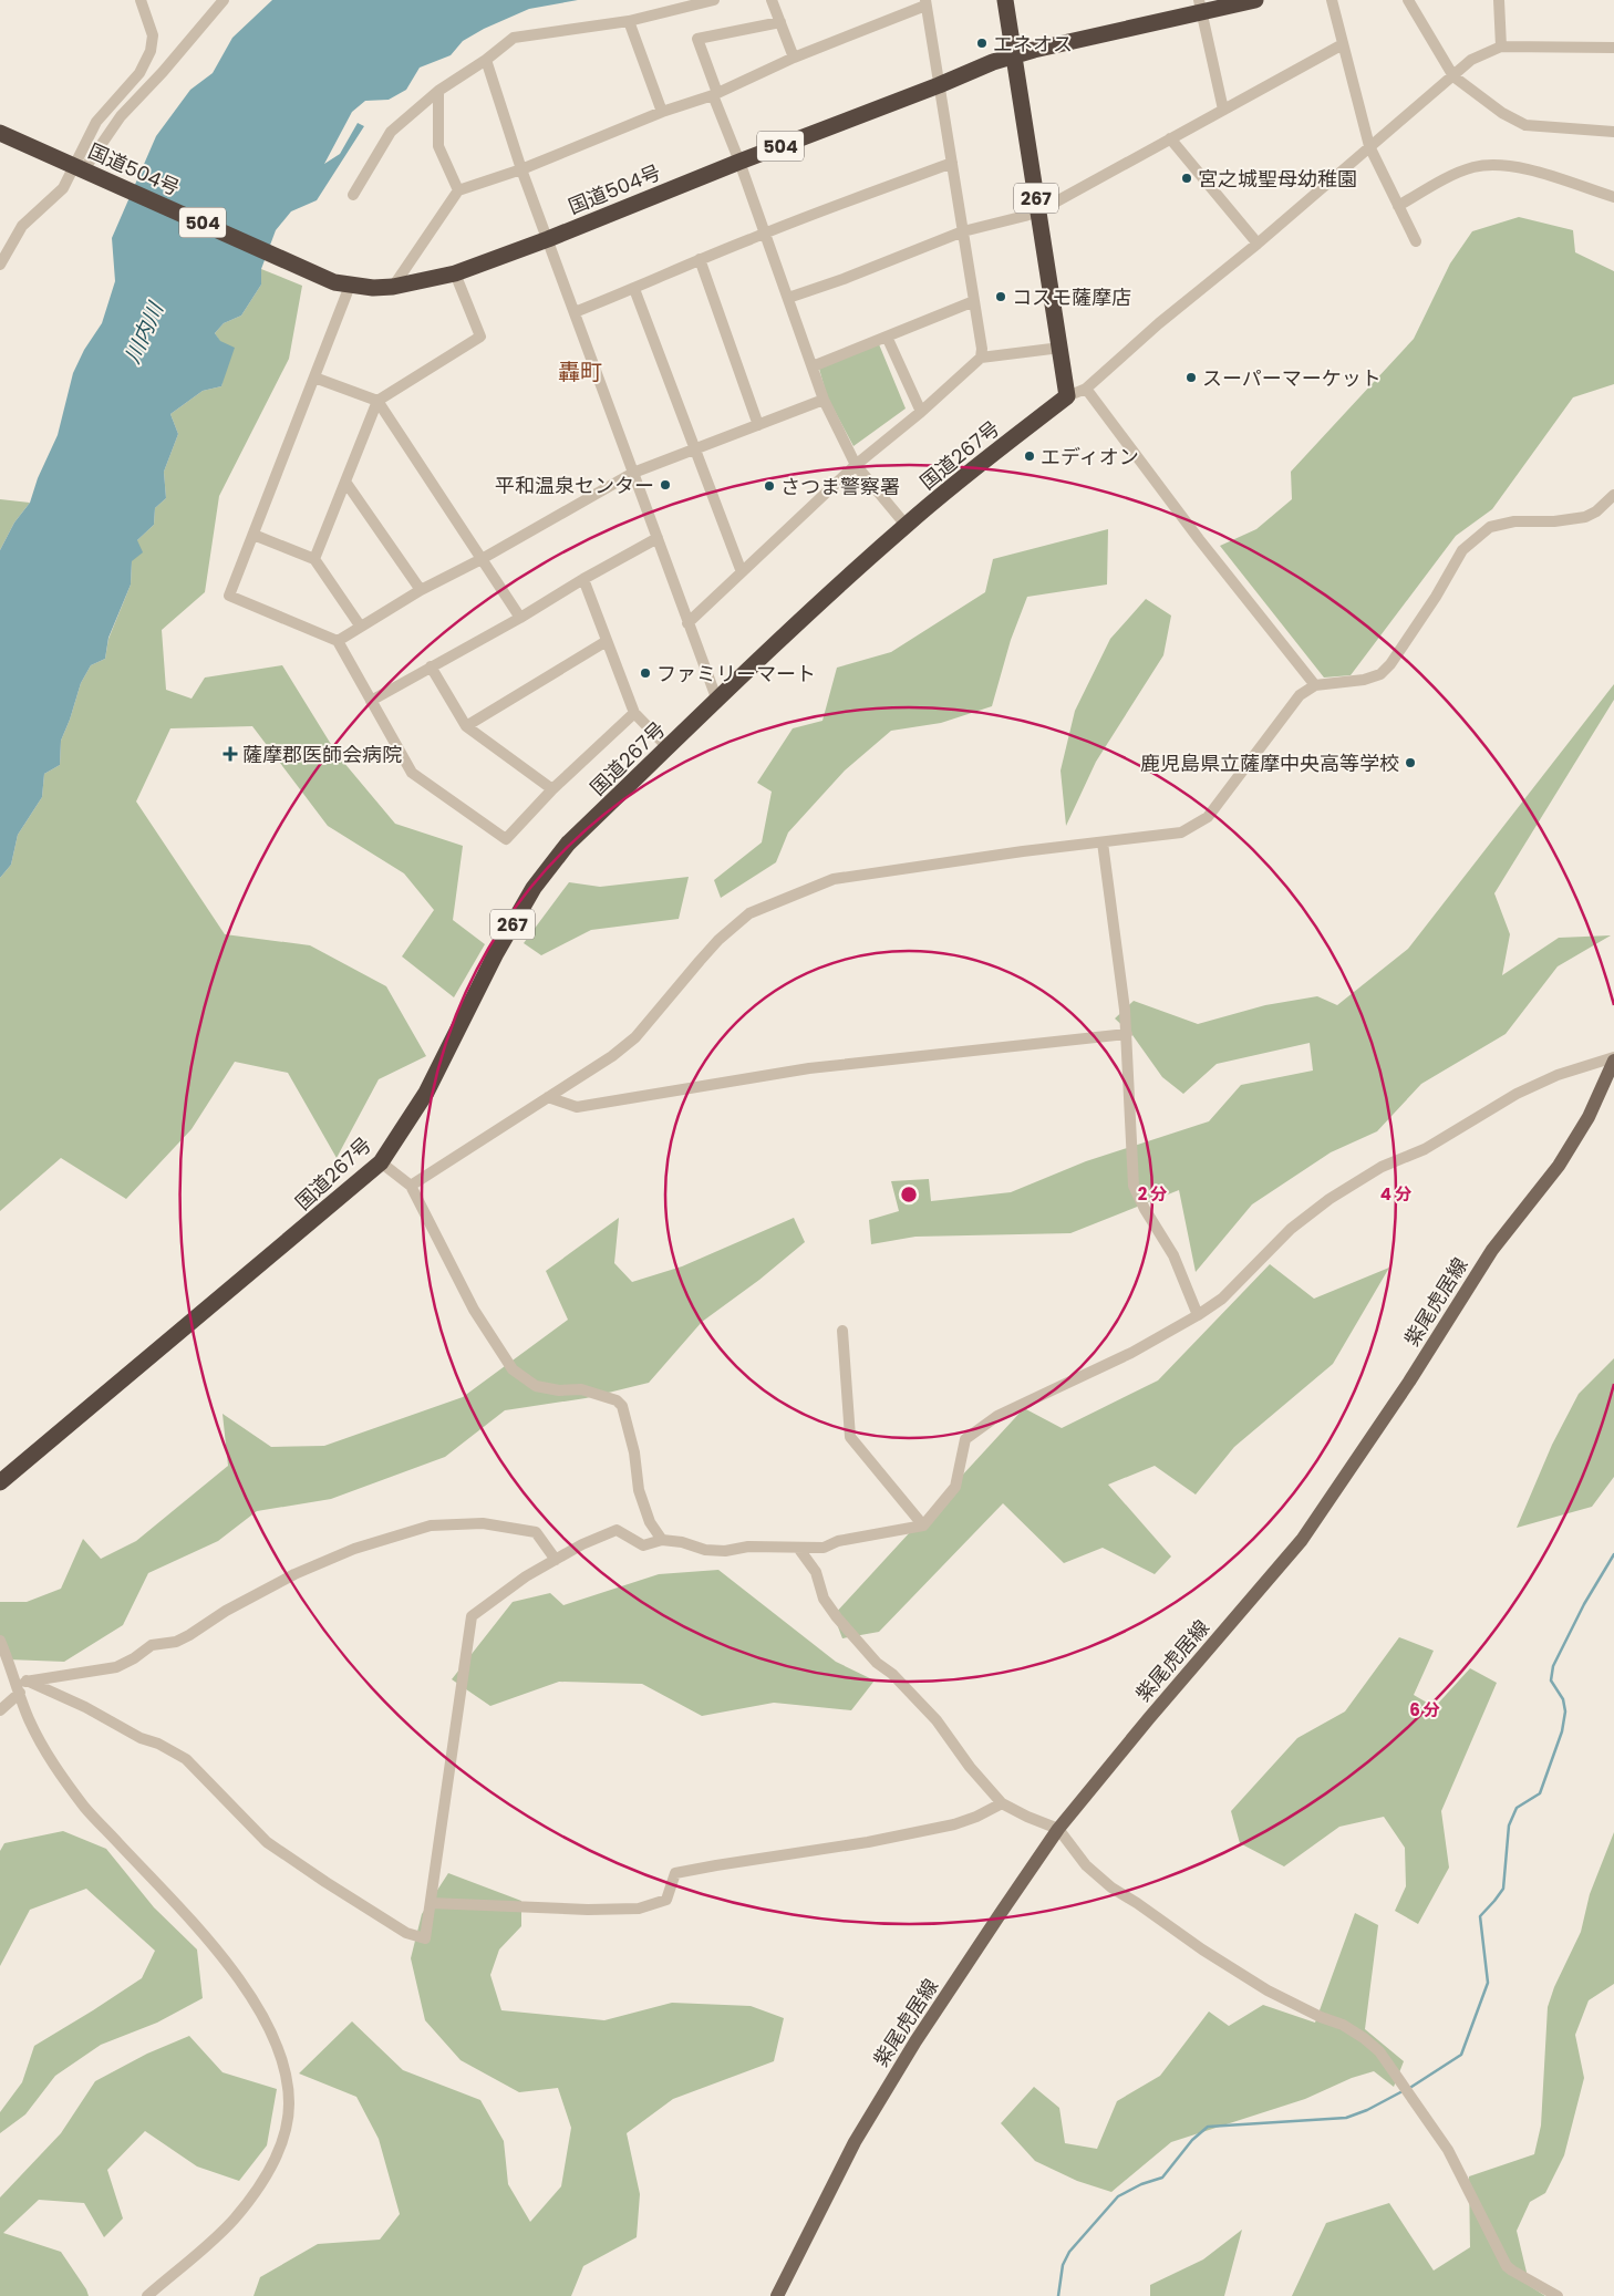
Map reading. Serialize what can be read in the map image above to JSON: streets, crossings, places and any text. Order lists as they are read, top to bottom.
{
  "streets": {
    "highway": [
      "504",
      "国道504号",
      "267",
      "国道267号"
    ],
    "main road": ["紫尾虎居線"]
  },
  "crossings": [
    ["国道504号", "267"],
    ["267", "国道267号"]
  ],
  "districts": ["轟町"],
  "water": ["川内川"],
  "places": {
    "other": [
      "エネオス",
      "宮之城聖母幼稚園",
      "コスモ薩摩店",
      "スーパーマーケット",
      "エディオン",
      "平和温泉センター",
      "さつま警察署",
      "ファミリーマート",
      "鹿児島県立薩摩中央高等学校"
    ],
    "health": ["薩摩郡医師会病院"]
  },
  "rings": ["2 分", "4 分", "6 分"]
}
